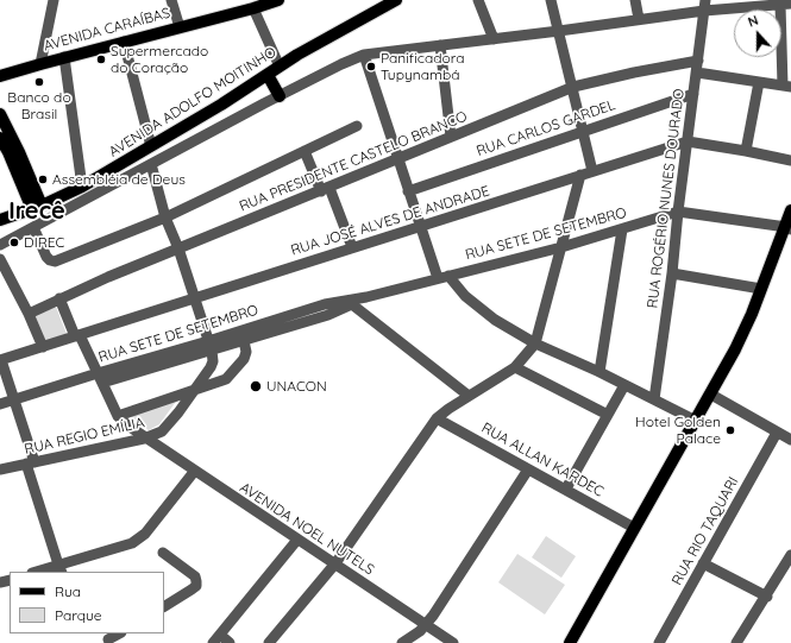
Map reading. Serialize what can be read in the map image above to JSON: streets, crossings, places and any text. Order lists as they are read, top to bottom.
{
  "streets": {
    "main road": ["AVENIDA CARAÍBAS", "AVENIDA ADOLFO MOITINHO"],
    "street": [
      "RUA CARLOS GARDEL",
      "RUA PRESIDENTE CASTELO BRANCO",
      "RUA ROGÉRIO NUNES DOURADO",
      "RUA JOSÉ ALVES DE ANDRADE",
      "RUA SETE DE SETEMBRO",
      "RUA REGIO EMÍLIA",
      "RUA ALLAN KARDEC",
      "AVENIDA NOEL NUTELS",
      "RUA RIO TAQUARI"
    ]
  },
  "crossings": [
    ["AVENIDA ADOLFO MOITINHO", "RUA ROGÉRIO NUNES DOURADO"],
    ["RUA CARLOS GARDEL", "RUA ROGÉRIO NUNES DOURADO"],
    ["RUA PRESIDENTE CASTELO BRANCO", "RUA ROGÉRIO NUNES DOURADO"],
    ["RUA ROGÉRIO NUNES DOURADO", "RUA JOSÉ ALVES DE ANDRADE"],
    ["RUA ROGÉRIO NUNES DOURADO", "RUA SETE DE SETEMBRO"],
    ["RUA SETE DE SETEMBRO", "RUA REGIO EMÍLIA"],
    ["RUA REGIO EMÍLIA", "AVENIDA NOEL NUTELS"]
  ],
  "districts": ["Irecê"],
  "places": [
    "Supermercado do Coração",
    "Panificadora Tupynambá",
    "Banco do Brasil",
    "Assembléia de Deus",
    "DIREC",
    "UNACON",
    "Hotel Golden Palace"
  ],
  "legend": ["Rua", "Parque"],
  "north": "top"
}
